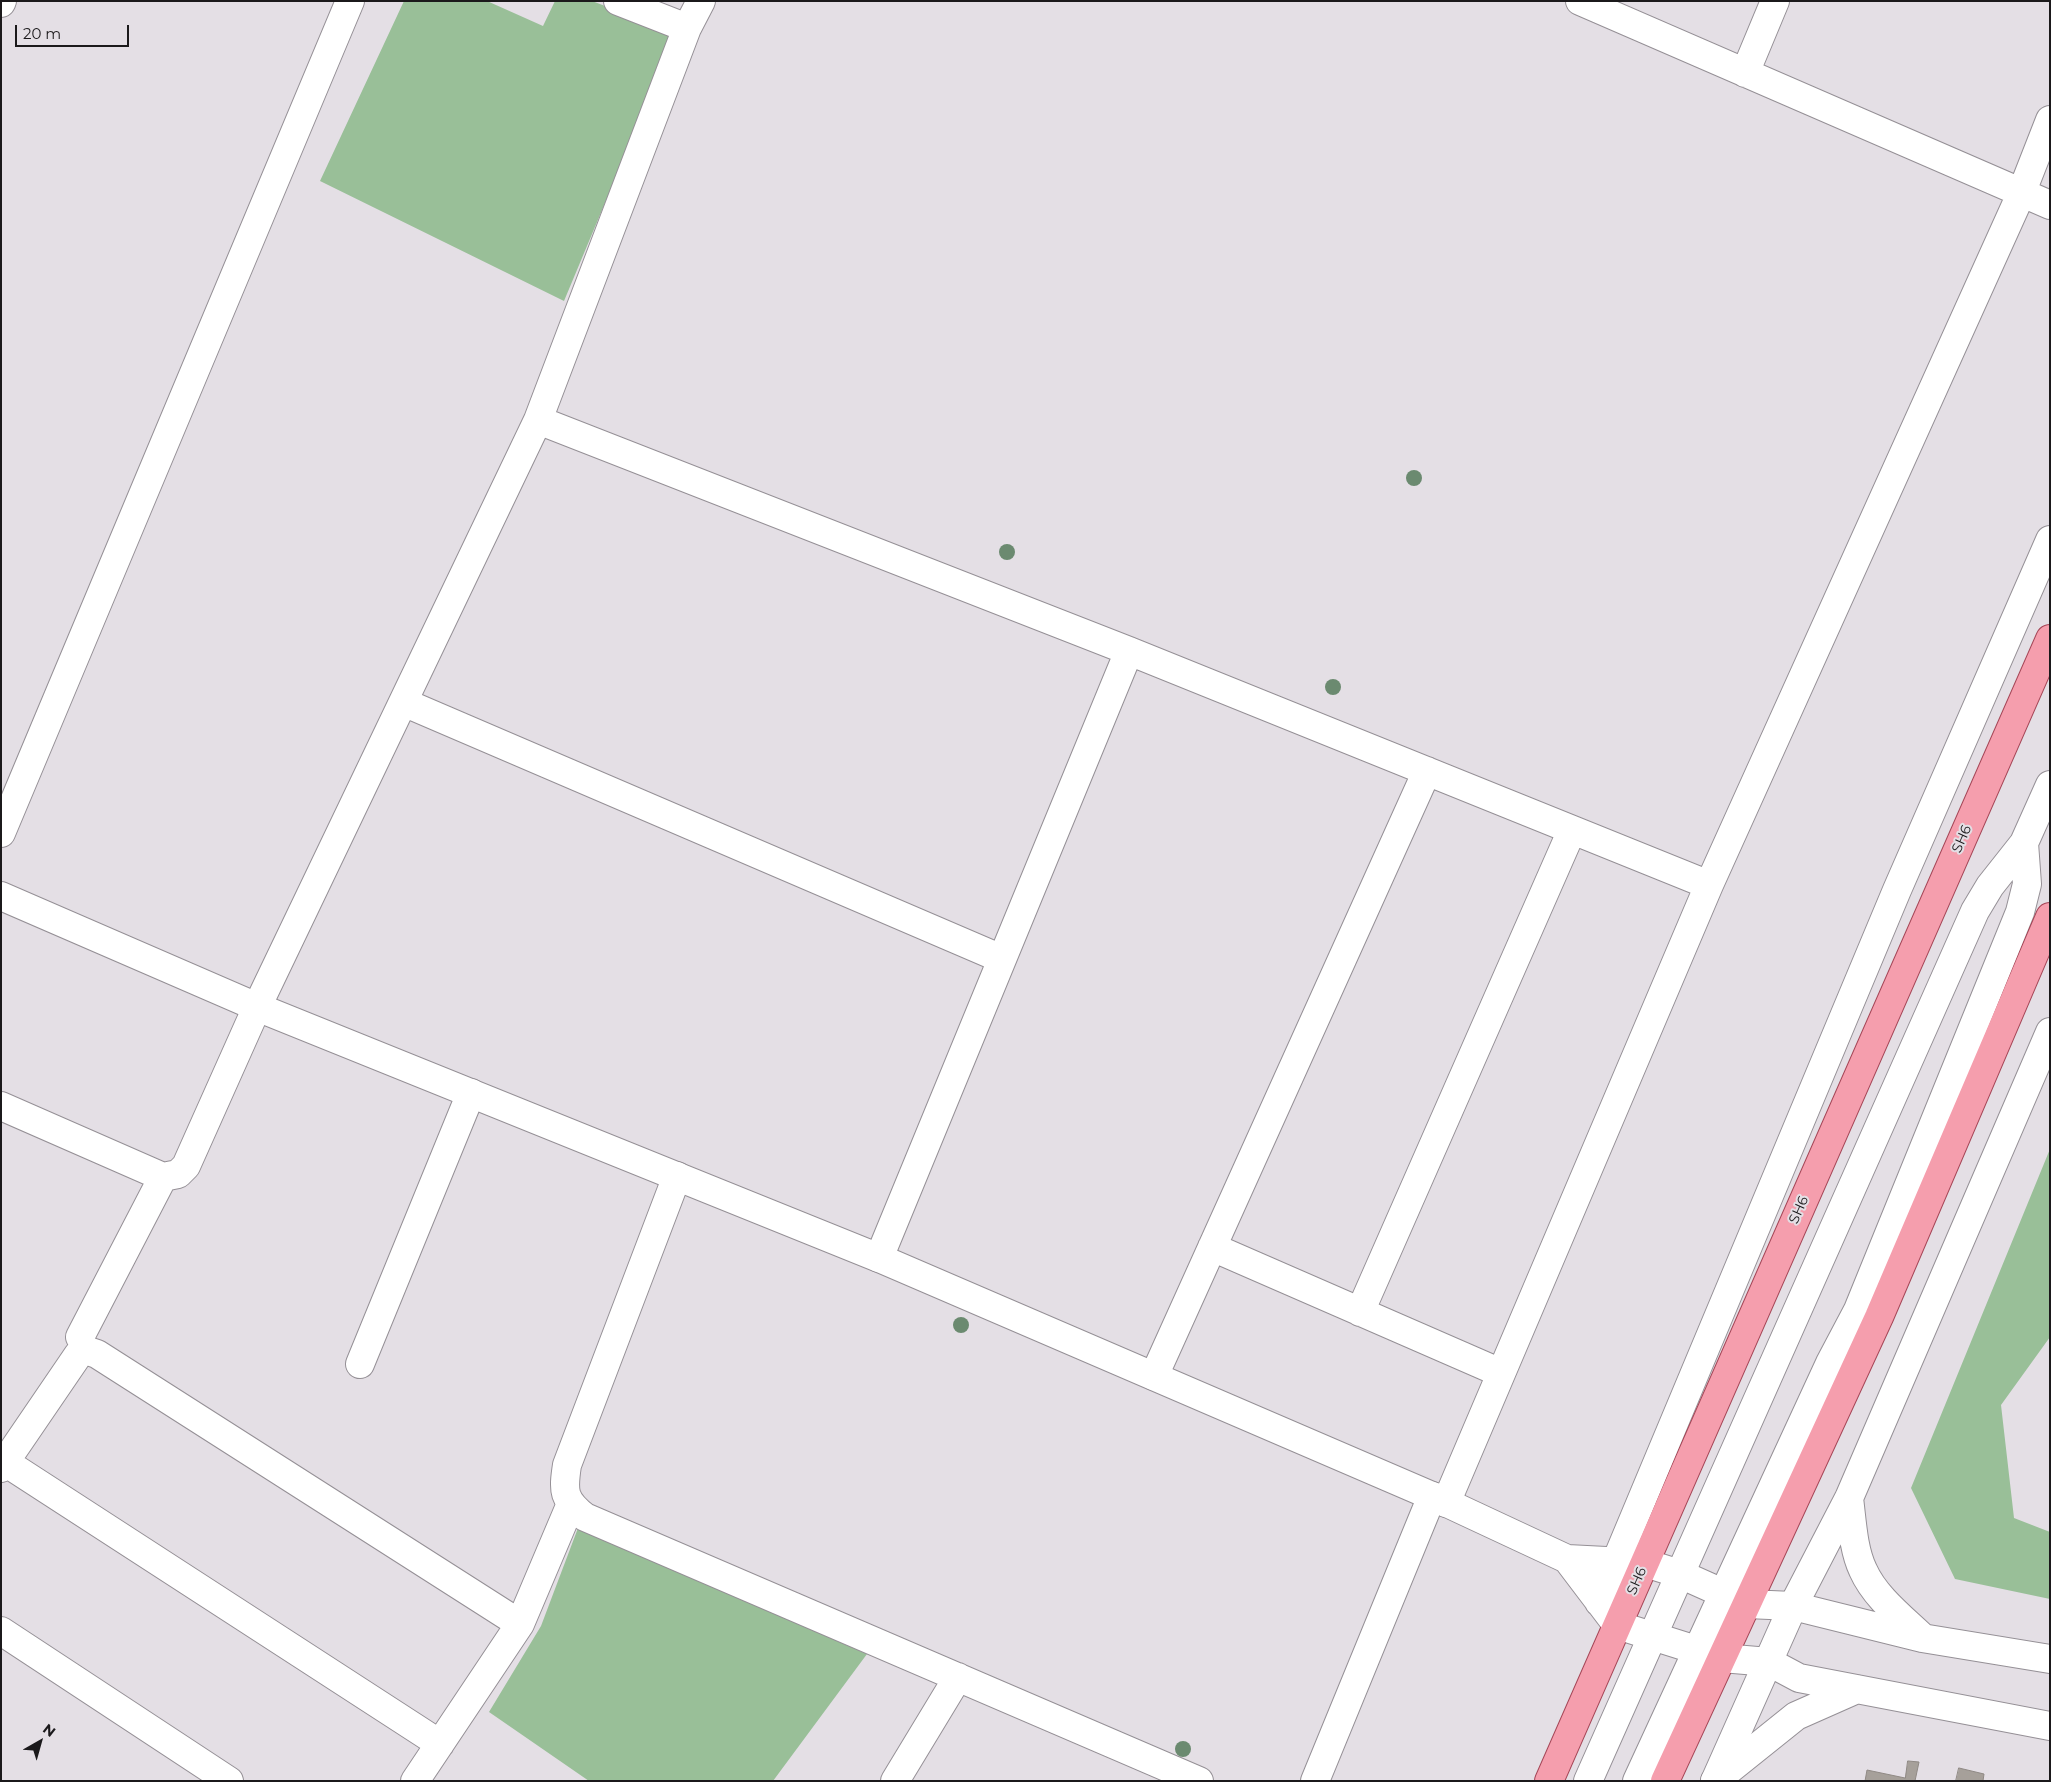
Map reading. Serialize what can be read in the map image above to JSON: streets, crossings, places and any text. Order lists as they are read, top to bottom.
{
  "streets": {
    "main road": ["SH6"]
  },
  "scale_bar": "20 m",
  "north": "top right"
}
